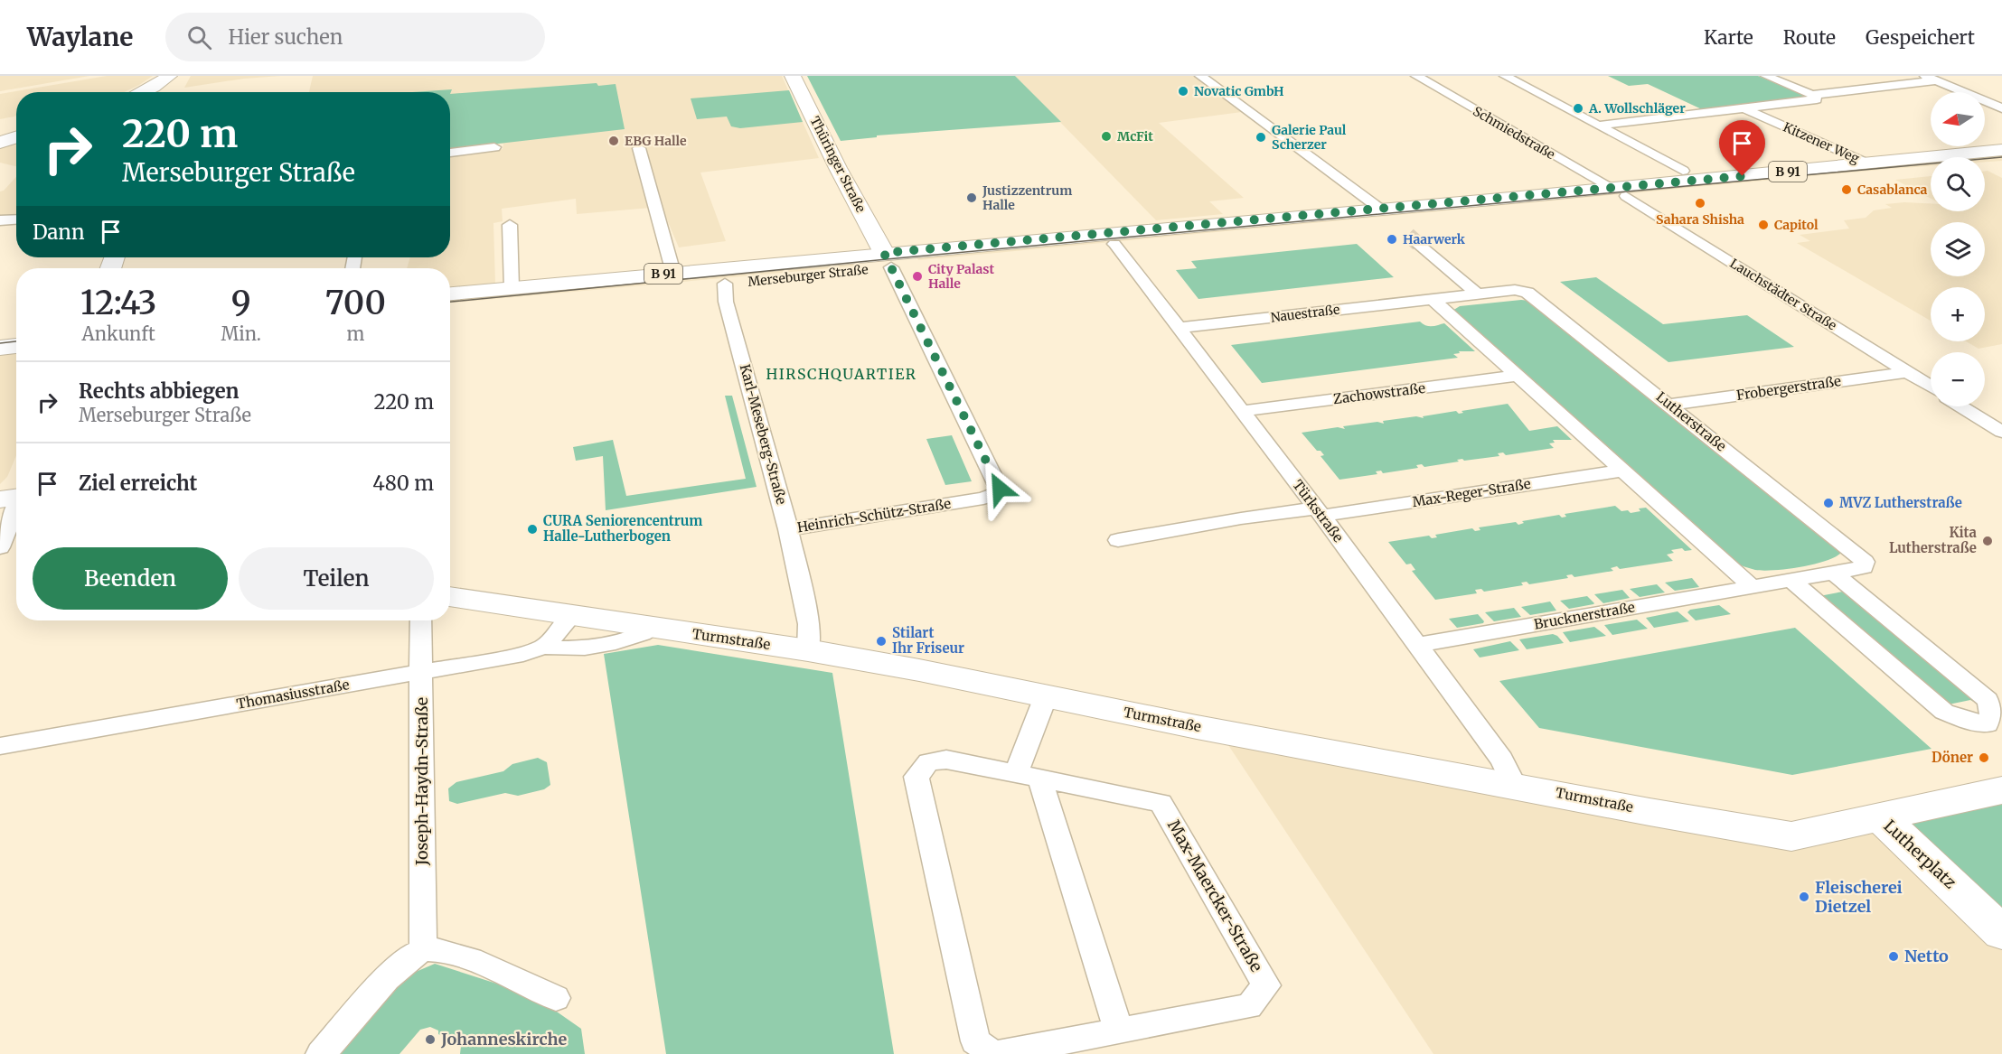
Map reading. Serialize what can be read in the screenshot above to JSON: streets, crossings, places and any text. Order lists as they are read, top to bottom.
{
  "streets": {
    "main road": [
      "Thüringer Straße",
      "B 91",
      "Merseburger Straße",
      "Turmstraße",
      "Lutherplatz"
    ],
    "street": [
      "Schmiedstraße",
      "Kitzener Weg",
      "Lauchstädter Straße",
      "Nauestraße",
      "Frobergerstraße",
      "Zachowstraße",
      "Lutherstraße",
      "Karl-Meseberg-Straße",
      "Max-Reger-Straße",
      "Türkstraße",
      "Heinrich-Schütz-Straße",
      "Brucknerstraße",
      "Thomasiusstraße",
      "Joseph-Haydn-Straße",
      "Max-Maercker-Straße"
    ]
  },
  "crossings": [
    ["Schmiedstraße", "Merseburger Straße"],
    ["Schmiedstraße", "Lauchstädter Straße"],
    ["Kitzener Weg", "Merseburger Straße"],
    ["Thüringer Straße", "Merseburger Straße"],
    ["Thüringer Straße", "Heinrich-Schütz-Straße"],
    ["Merseburger Straße", "Lauchstädter Straße"],
    ["Merseburger Straße", "Karl-Meseberg-Straße"],
    ["Merseburger Straße", "Türkstraße"],
    ["Merseburger Straße", "Heinrich-Schütz-Straße"],
    ["Lauchstädter Straße", "Frobergerstraße"],
    ["Nauestraße", "Lutherstraße"],
    ["Nauestraße", "Türkstraße"],
    ["Frobergerstraße", "Lutherstraße"],
    ["Zachowstraße", "Türkstraße"],
    ["Lutherstraße", "Brucknerstraße"],
    ["Karl-Meseberg-Straße", "Heinrich-Schütz-Straße"],
    ["Karl-Meseberg-Straße", "Turmstraße"],
    ["Max-Reger-Straße", "Türkstraße"],
    ["Türkstraße", "Brucknerstraße"],
    ["Türkstraße", "Turmstraße"],
    ["Turmstraße", "Thomasiusstraße"],
    ["Turmstraße", "Lutherplatz"],
    ["Thomasiusstraße", "Joseph-Haydn-Straße"]
  ],
  "districts": ["HIRSCHQUARTIER"],
  "places": [
    "Novatic GmbH",
    "A. Wollschläger",
    "McFit",
    "Galerie Paul Scherzer",
    "EBG Halle",
    "Casablanca",
    "Justizzentrum Halle",
    "Sahara Shisha",
    "Capitol",
    "Haarwerk",
    "City Palast Halle",
    "MVZ Lutherstraße",
    "CURA Seniorencentrum Halle-Lutherbogen",
    "Kita Lutherstraße",
    "Stilart Ihr Friseur",
    "Döner",
    "Fleischerei Dietzel",
    "Netto",
    "Johanneskirche"
  ],
  "north": "left",
  "page": {
    "header": "Waylane",
    "search": "Hier suchen",
    "nav": ["Karte", "Route", "Gespeichert"],
    "map_buttons": ["+", "−"],
    "turn": ["220 m", "Merseburger Straße"],
    "then": "Dann",
    "eta": [
      "12:43",
      "Ankunft",
      "9",
      "Min.",
      "700",
      "m"
    ],
    "list": [
      {
        "name": "Rechts abbiegen",
        "note": "Merseburger Straße",
        "value": "220 m"
      },
      {
        "name": "Ziel erreicht",
        "value": "480 m"
      }
    ],
    "buttons": ["Beenden", "Teilen"]
  }
}
